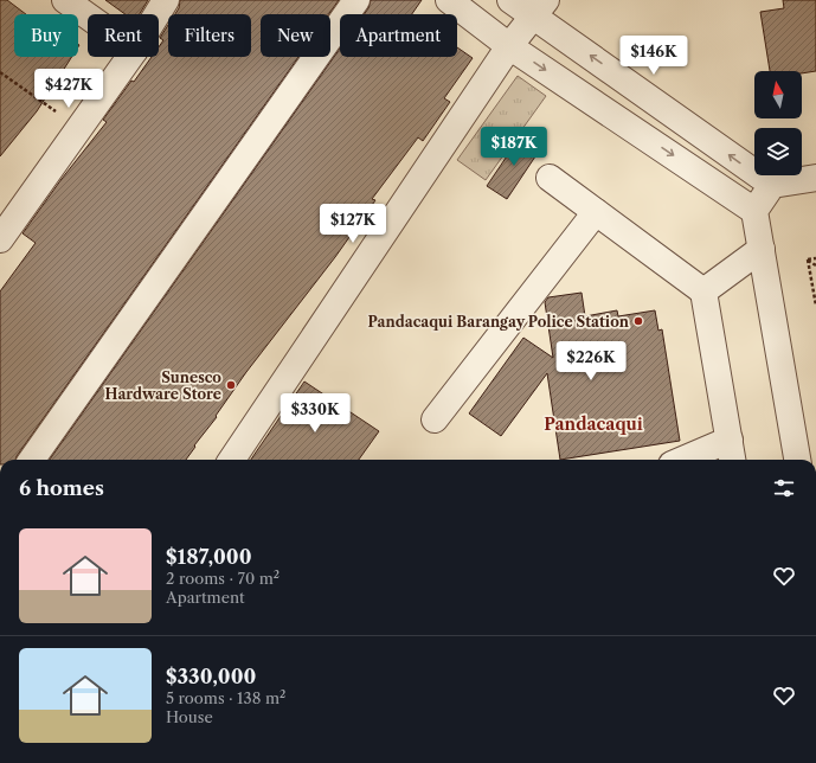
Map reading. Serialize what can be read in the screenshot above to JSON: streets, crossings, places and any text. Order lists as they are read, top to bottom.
{
  "districts": ["Pandacaqui"],
  "places": ["Pandacaqui Barangay Police Station", "Sunesco Hardware Store"],
  "north": "top",
  "page": {
    "chip": [
      "Buy",
      "Rent",
      "Filters",
      "New",
      "Apartment"
    ],
    "price": [
      "$146K",
      "$427K",
      "$187K",
      "$127K",
      "$226K",
      "$330K"
    ],
    "heading": "6 homes",
    "list": [
      {
        "name": "$187,000",
        "note": "2 rooms · 70 m² · Apartment"
      },
      {
        "name": "$330,000",
        "note": "5 rooms · 138 m² · House"
      }
    ]
  }
}
